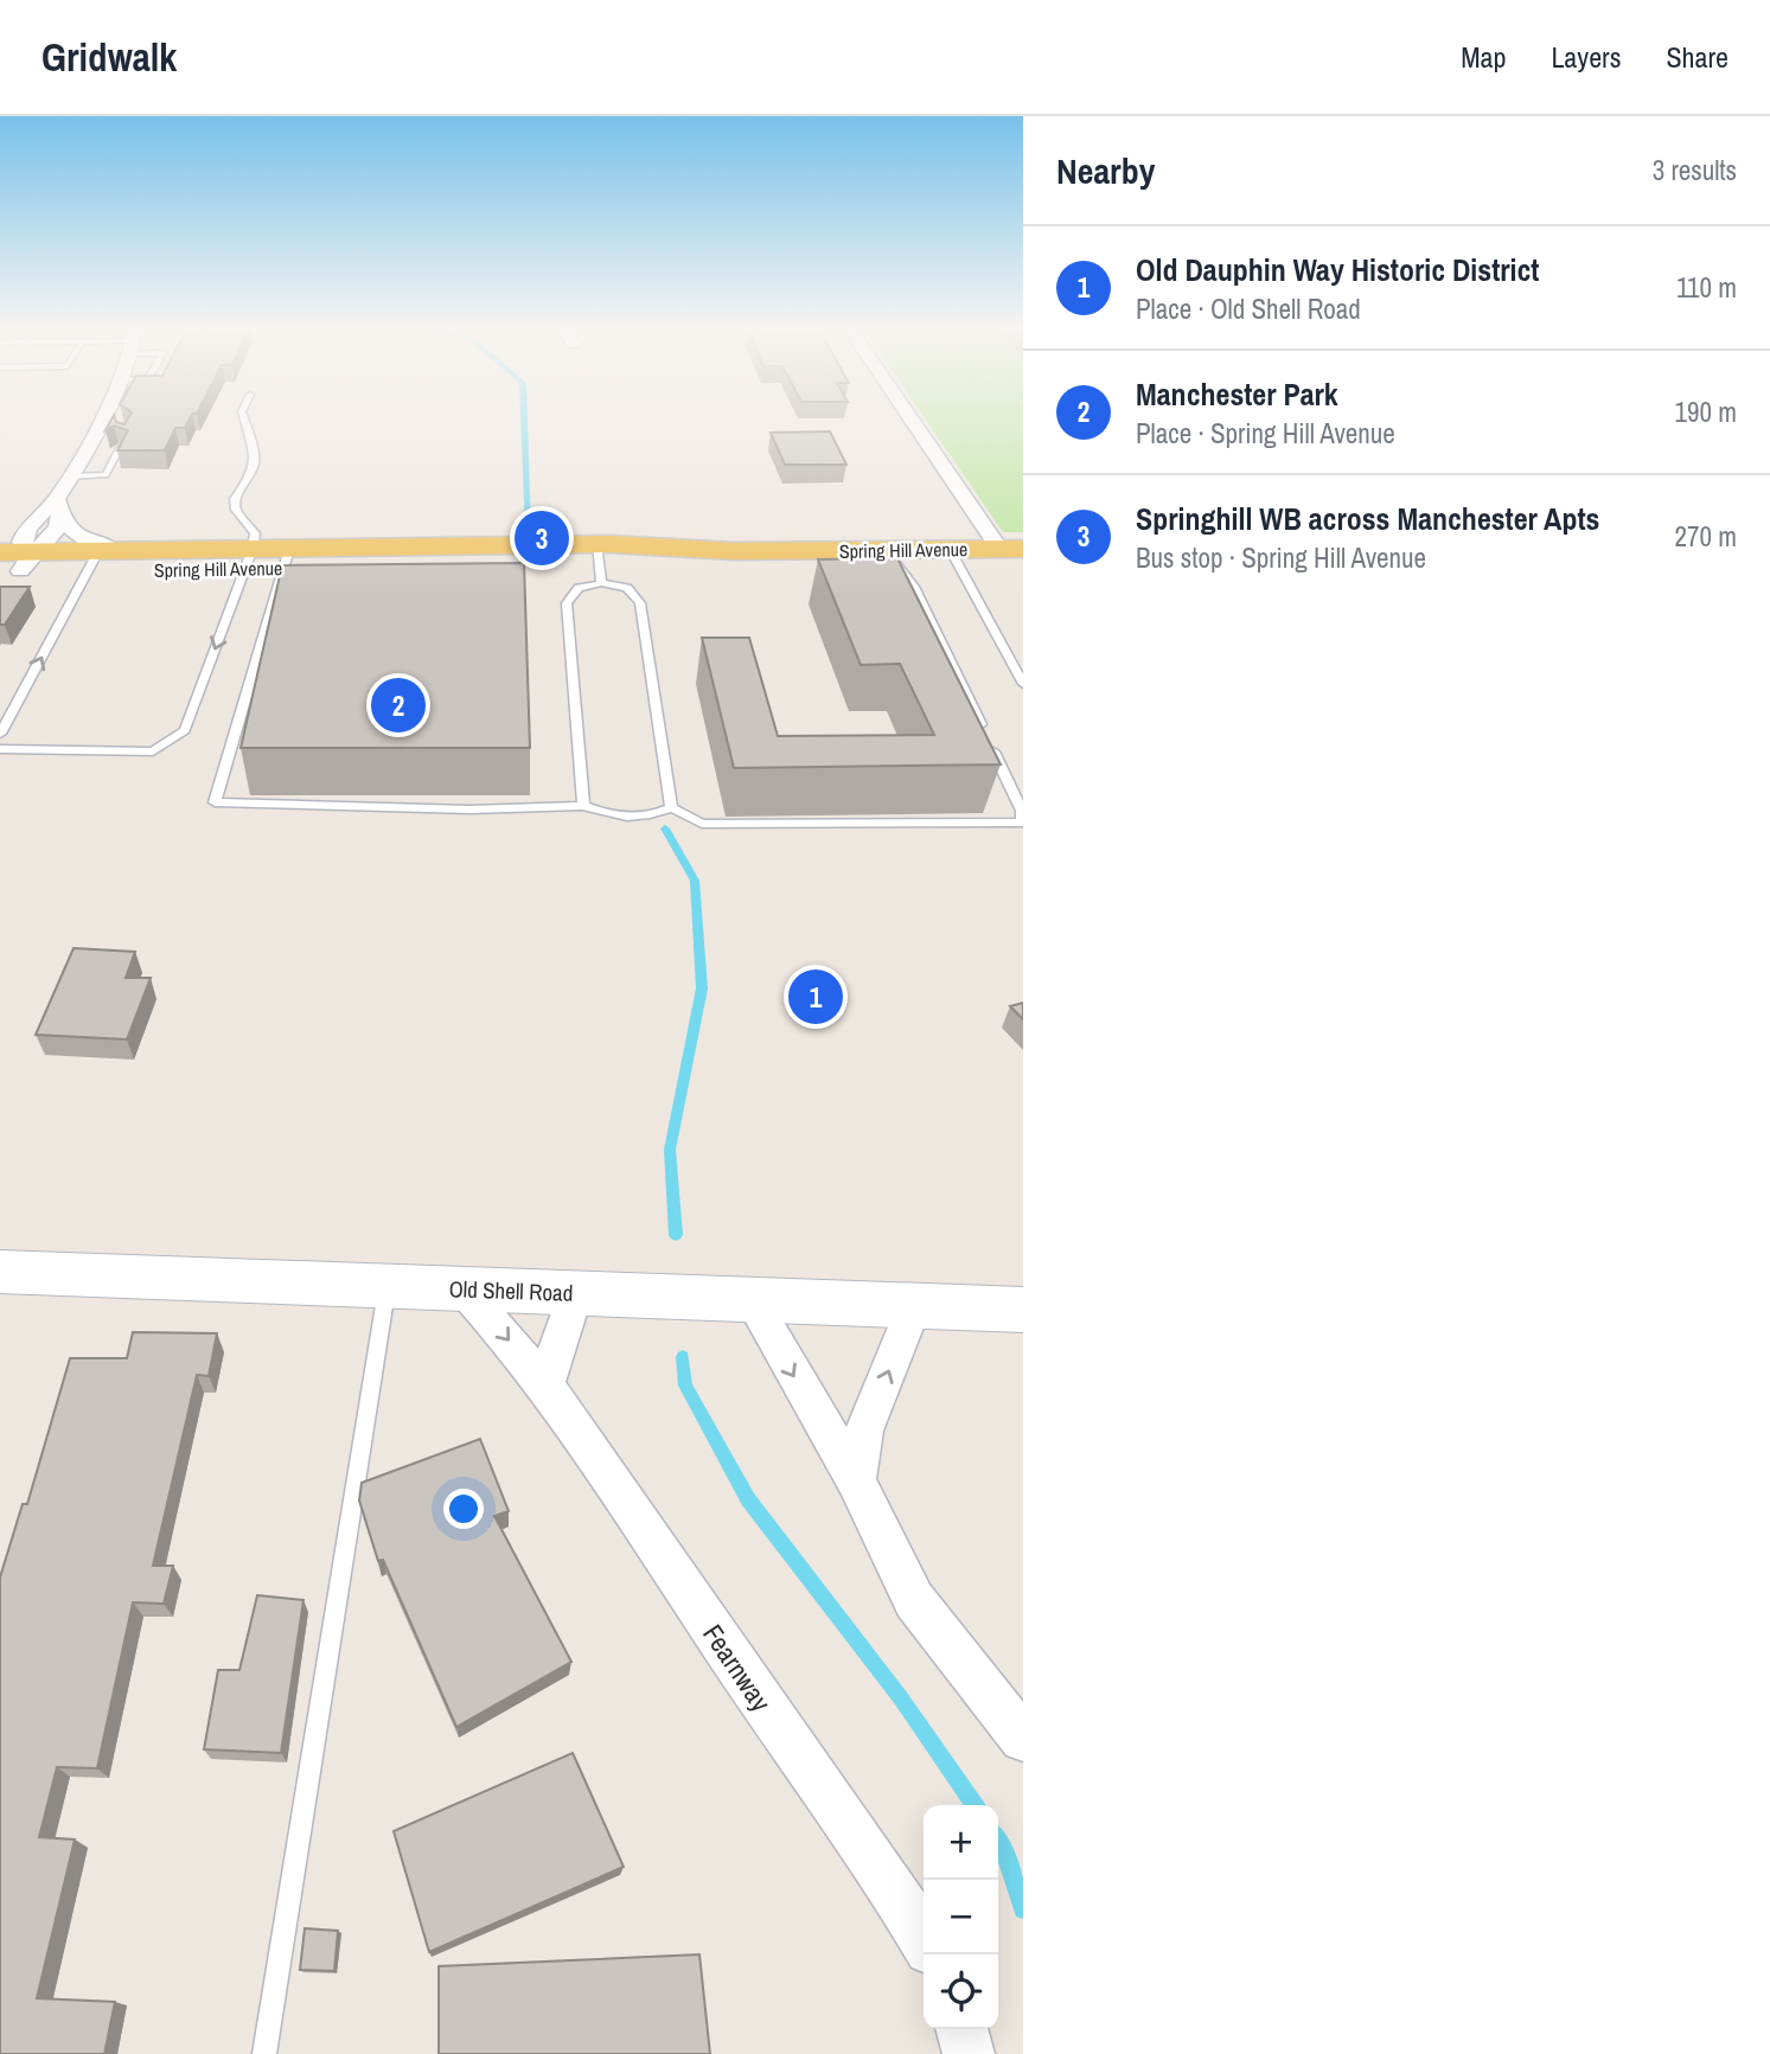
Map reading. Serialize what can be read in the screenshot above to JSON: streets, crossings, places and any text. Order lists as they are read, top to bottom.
{
  "streets": {
    "main road": ["Spring Hill Avenue"],
    "street": ["Old Shell Road", "Fearnway"]
  },
  "crossings": [
    ["Old Shell Road", "Fearnway"]
  ],
  "page": {
    "header": "Gridwalk",
    "nav": ["Map", "Layers", "Share"],
    "heading": ["Nearby", "3 results"],
    "list": [
      {
        "mark": "1",
        "name": "Old Dauphin Way Historic District",
        "note": "Place · Old Shell Road",
        "value": "110 m"
      },
      {
        "mark": "2",
        "name": "Manchester Park",
        "note": "Place · Spring Hill Avenue",
        "value": "190 m"
      },
      {
        "mark": "3",
        "name": "Springhill WB across Manchester Apts",
        "note": "Bus stop · Spring Hill Avenue",
        "value": "270 m"
      }
    ],
    "pins": ["3", "2", "1"],
    "map_buttons": ["+", "−"]
  }
}
